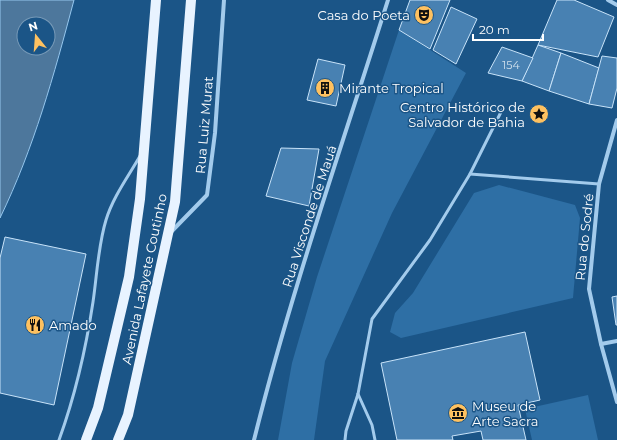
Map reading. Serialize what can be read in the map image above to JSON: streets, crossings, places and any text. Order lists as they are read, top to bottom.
{
  "streets": {
    "main road": ["Avenida Lafayete Coutinho"],
    "street": ["Rua Luiz Murat", "Rua Visconde de Mauá", "Rua do Sodré"]
  },
  "crossings": [
    ["Rua Luiz Murat", "Avenida Lafayete Coutinho"]
  ],
  "places": {
    "theatre": ["Casa do Poeta"],
    "building": ["Mirante Tropical"],
    "place": ["Centro Histórico de Salvador de Bahia"],
    "restaurant": ["Amado"],
    "museum": ["Museu de Arte Sacra"]
  },
  "house_numbers": ["154"],
  "scale_bar": "20 m",
  "north": "top"
}
